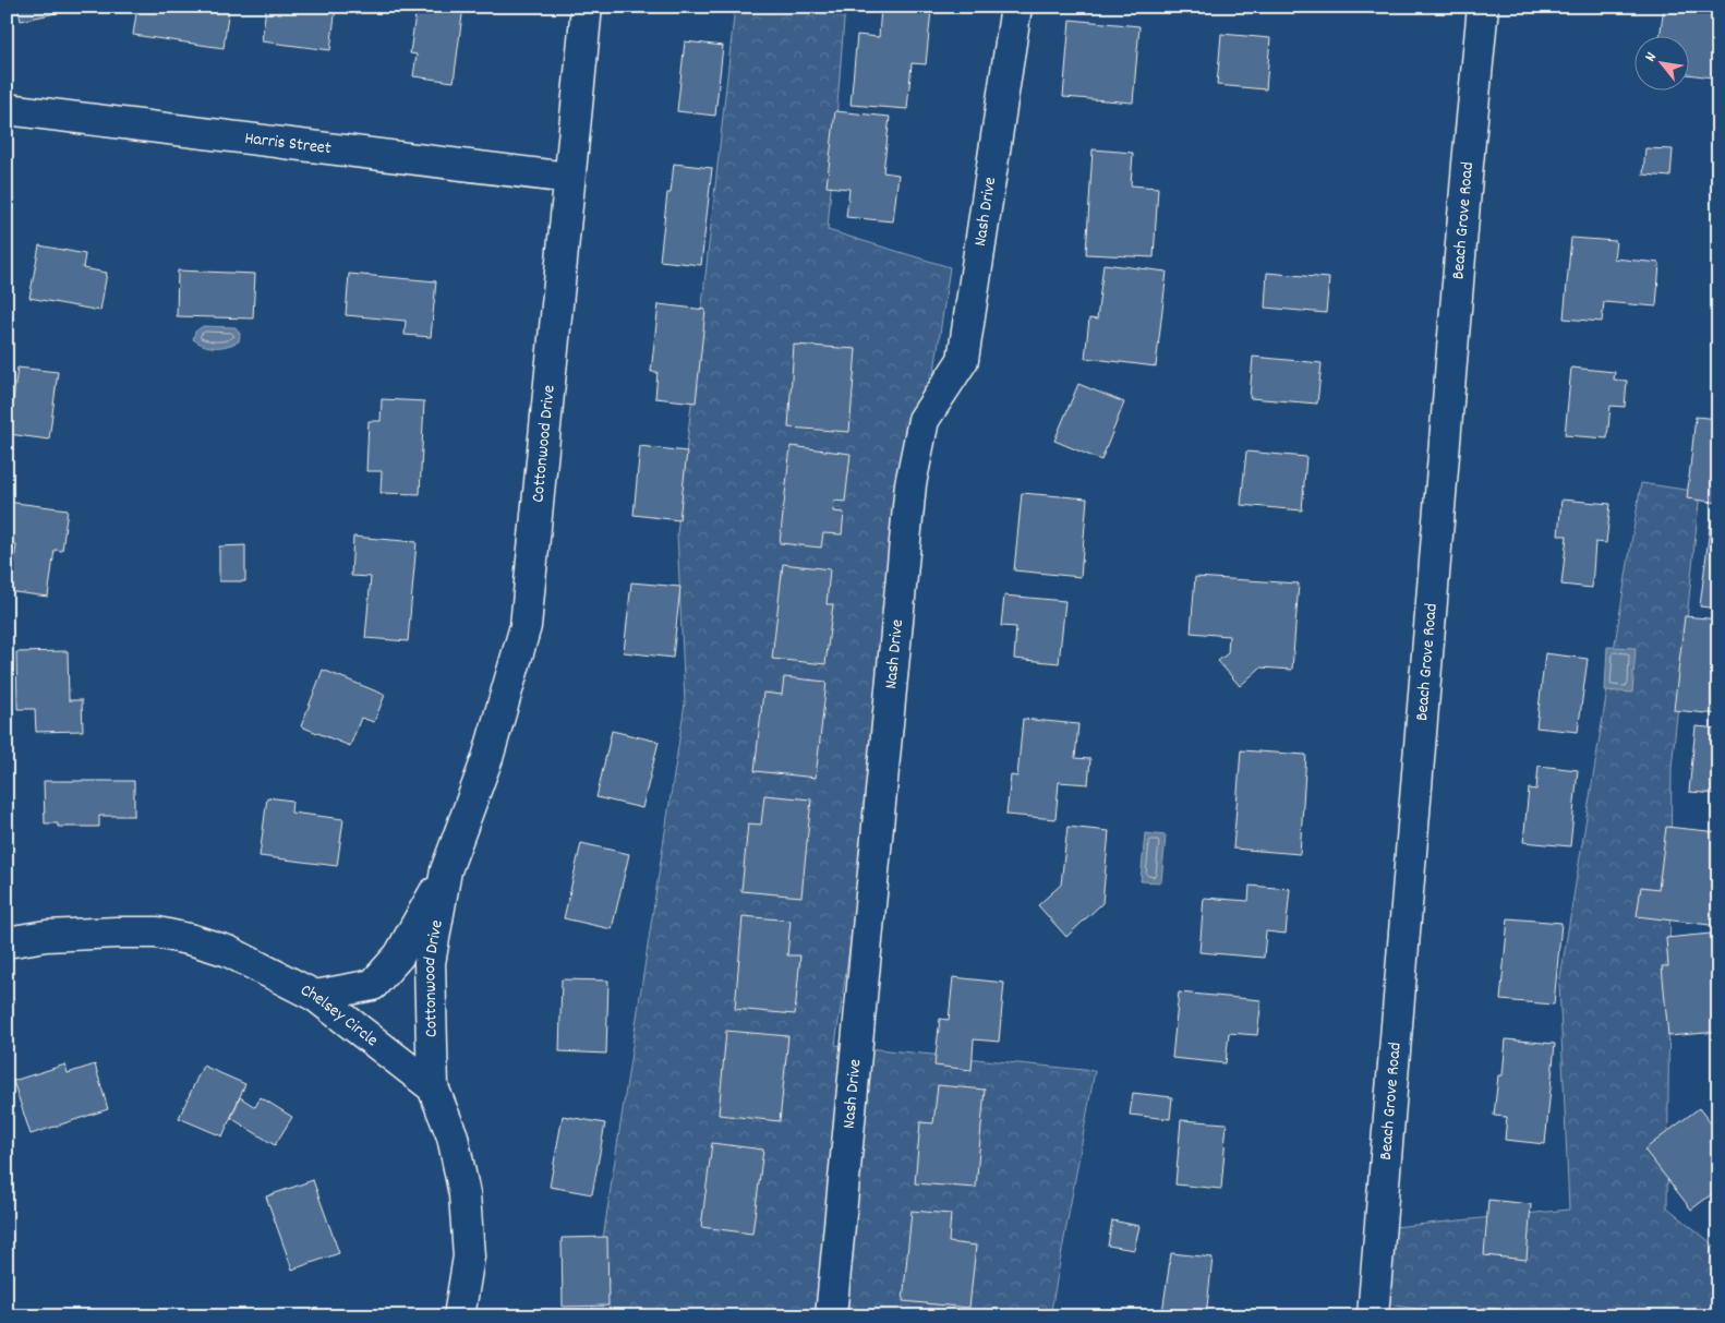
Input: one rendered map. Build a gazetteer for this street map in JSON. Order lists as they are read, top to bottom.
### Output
{
  "streets": {
    "street": [
      "Harris Street",
      "Nash Drive",
      "Beach Grove Road",
      "Cottonwood Drive",
      "Chelsey Circle"
    ]
  },
  "crossings": [
    ["Harris Street", "Cottonwood Drive"],
    ["Cottonwood Drive", "Chelsey Circle"]
  ],
  "north": "top left"
}
